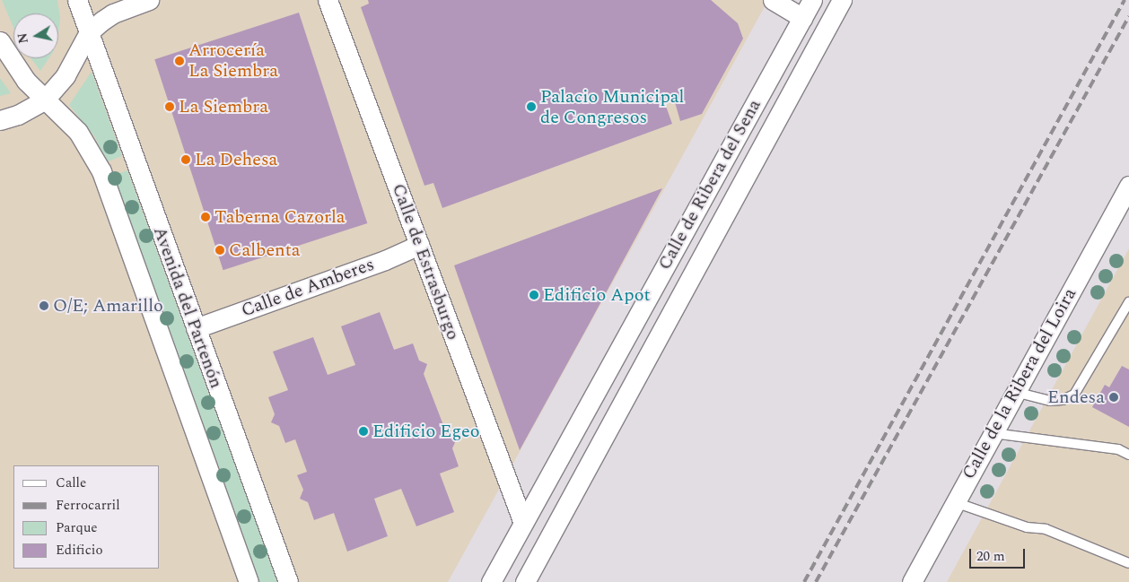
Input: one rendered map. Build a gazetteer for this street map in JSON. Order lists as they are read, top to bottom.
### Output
{
  "streets": {
    "street": [
      "Calle de Ribera del Sena",
      "Calle de Estrasburgo",
      "Calle de Amberes",
      "Avenida del Partenón",
      "Calle de la Ribera del Loira"
    ]
  },
  "crossings": [
    ["Calle de Ribera del Sena", "Calle de Estrasburgo"],
    ["Calle de Estrasburgo", "Calle de Amberes"],
    ["Calle de Amberes", "Avenida del Partenón"]
  ],
  "places": [
    "Arrocería La Siembra",
    "La Siembra",
    "Palacio Municipal de Congresos",
    "La Dehesa",
    "Taberna Cazorla",
    "Calbenta",
    "Edificio Apot",
    "O/E; Amarillo",
    "Endesa",
    "Edificio Egeo"
  ],
  "legend": [
    "Calle",
    "Ferrocarril",
    "Parque",
    "Edificio"
  ],
  "scale_bar": "20 m",
  "north": "left"
}
